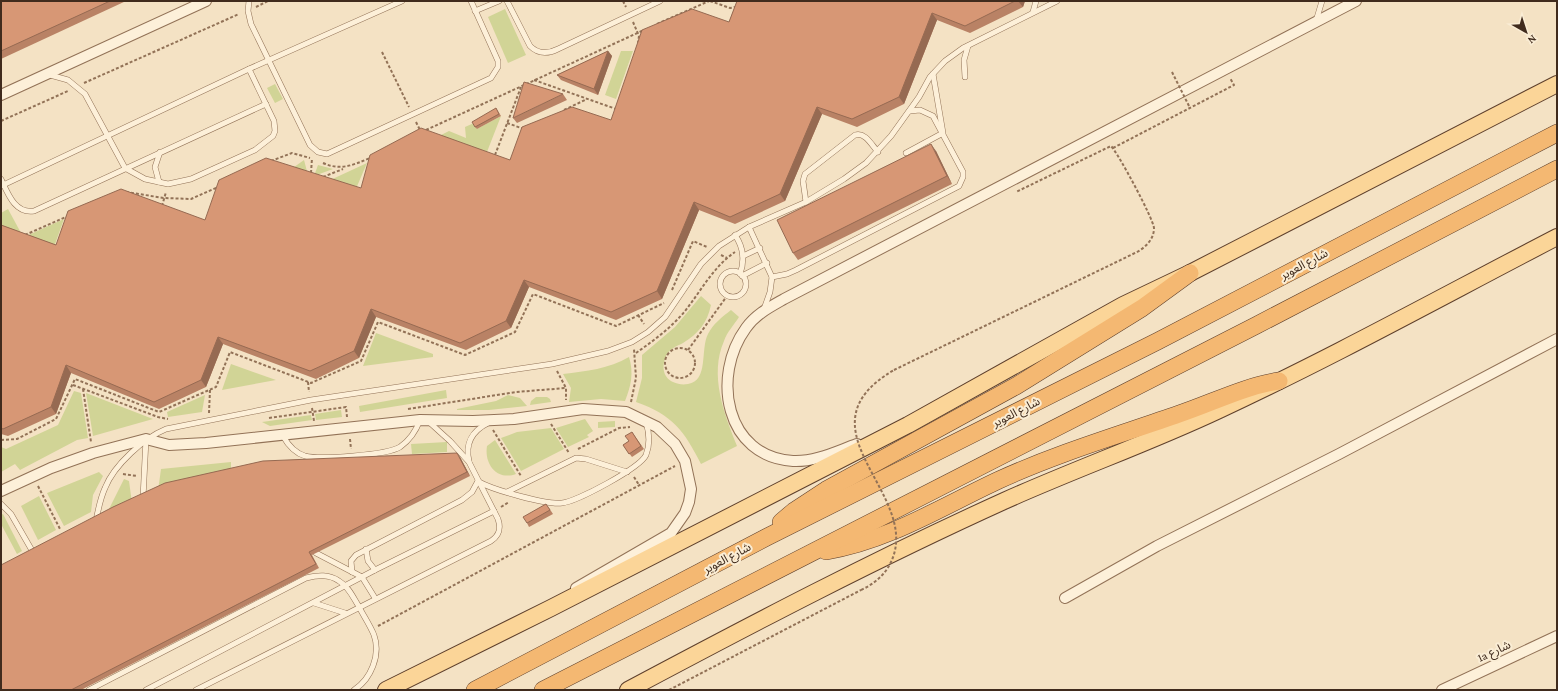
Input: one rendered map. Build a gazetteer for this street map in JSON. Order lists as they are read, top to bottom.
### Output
{
  "streets": {
    "highway": ["شارع العوير"],
    "street": ["1a شارع"]
  },
  "north": "bottom right"
}
